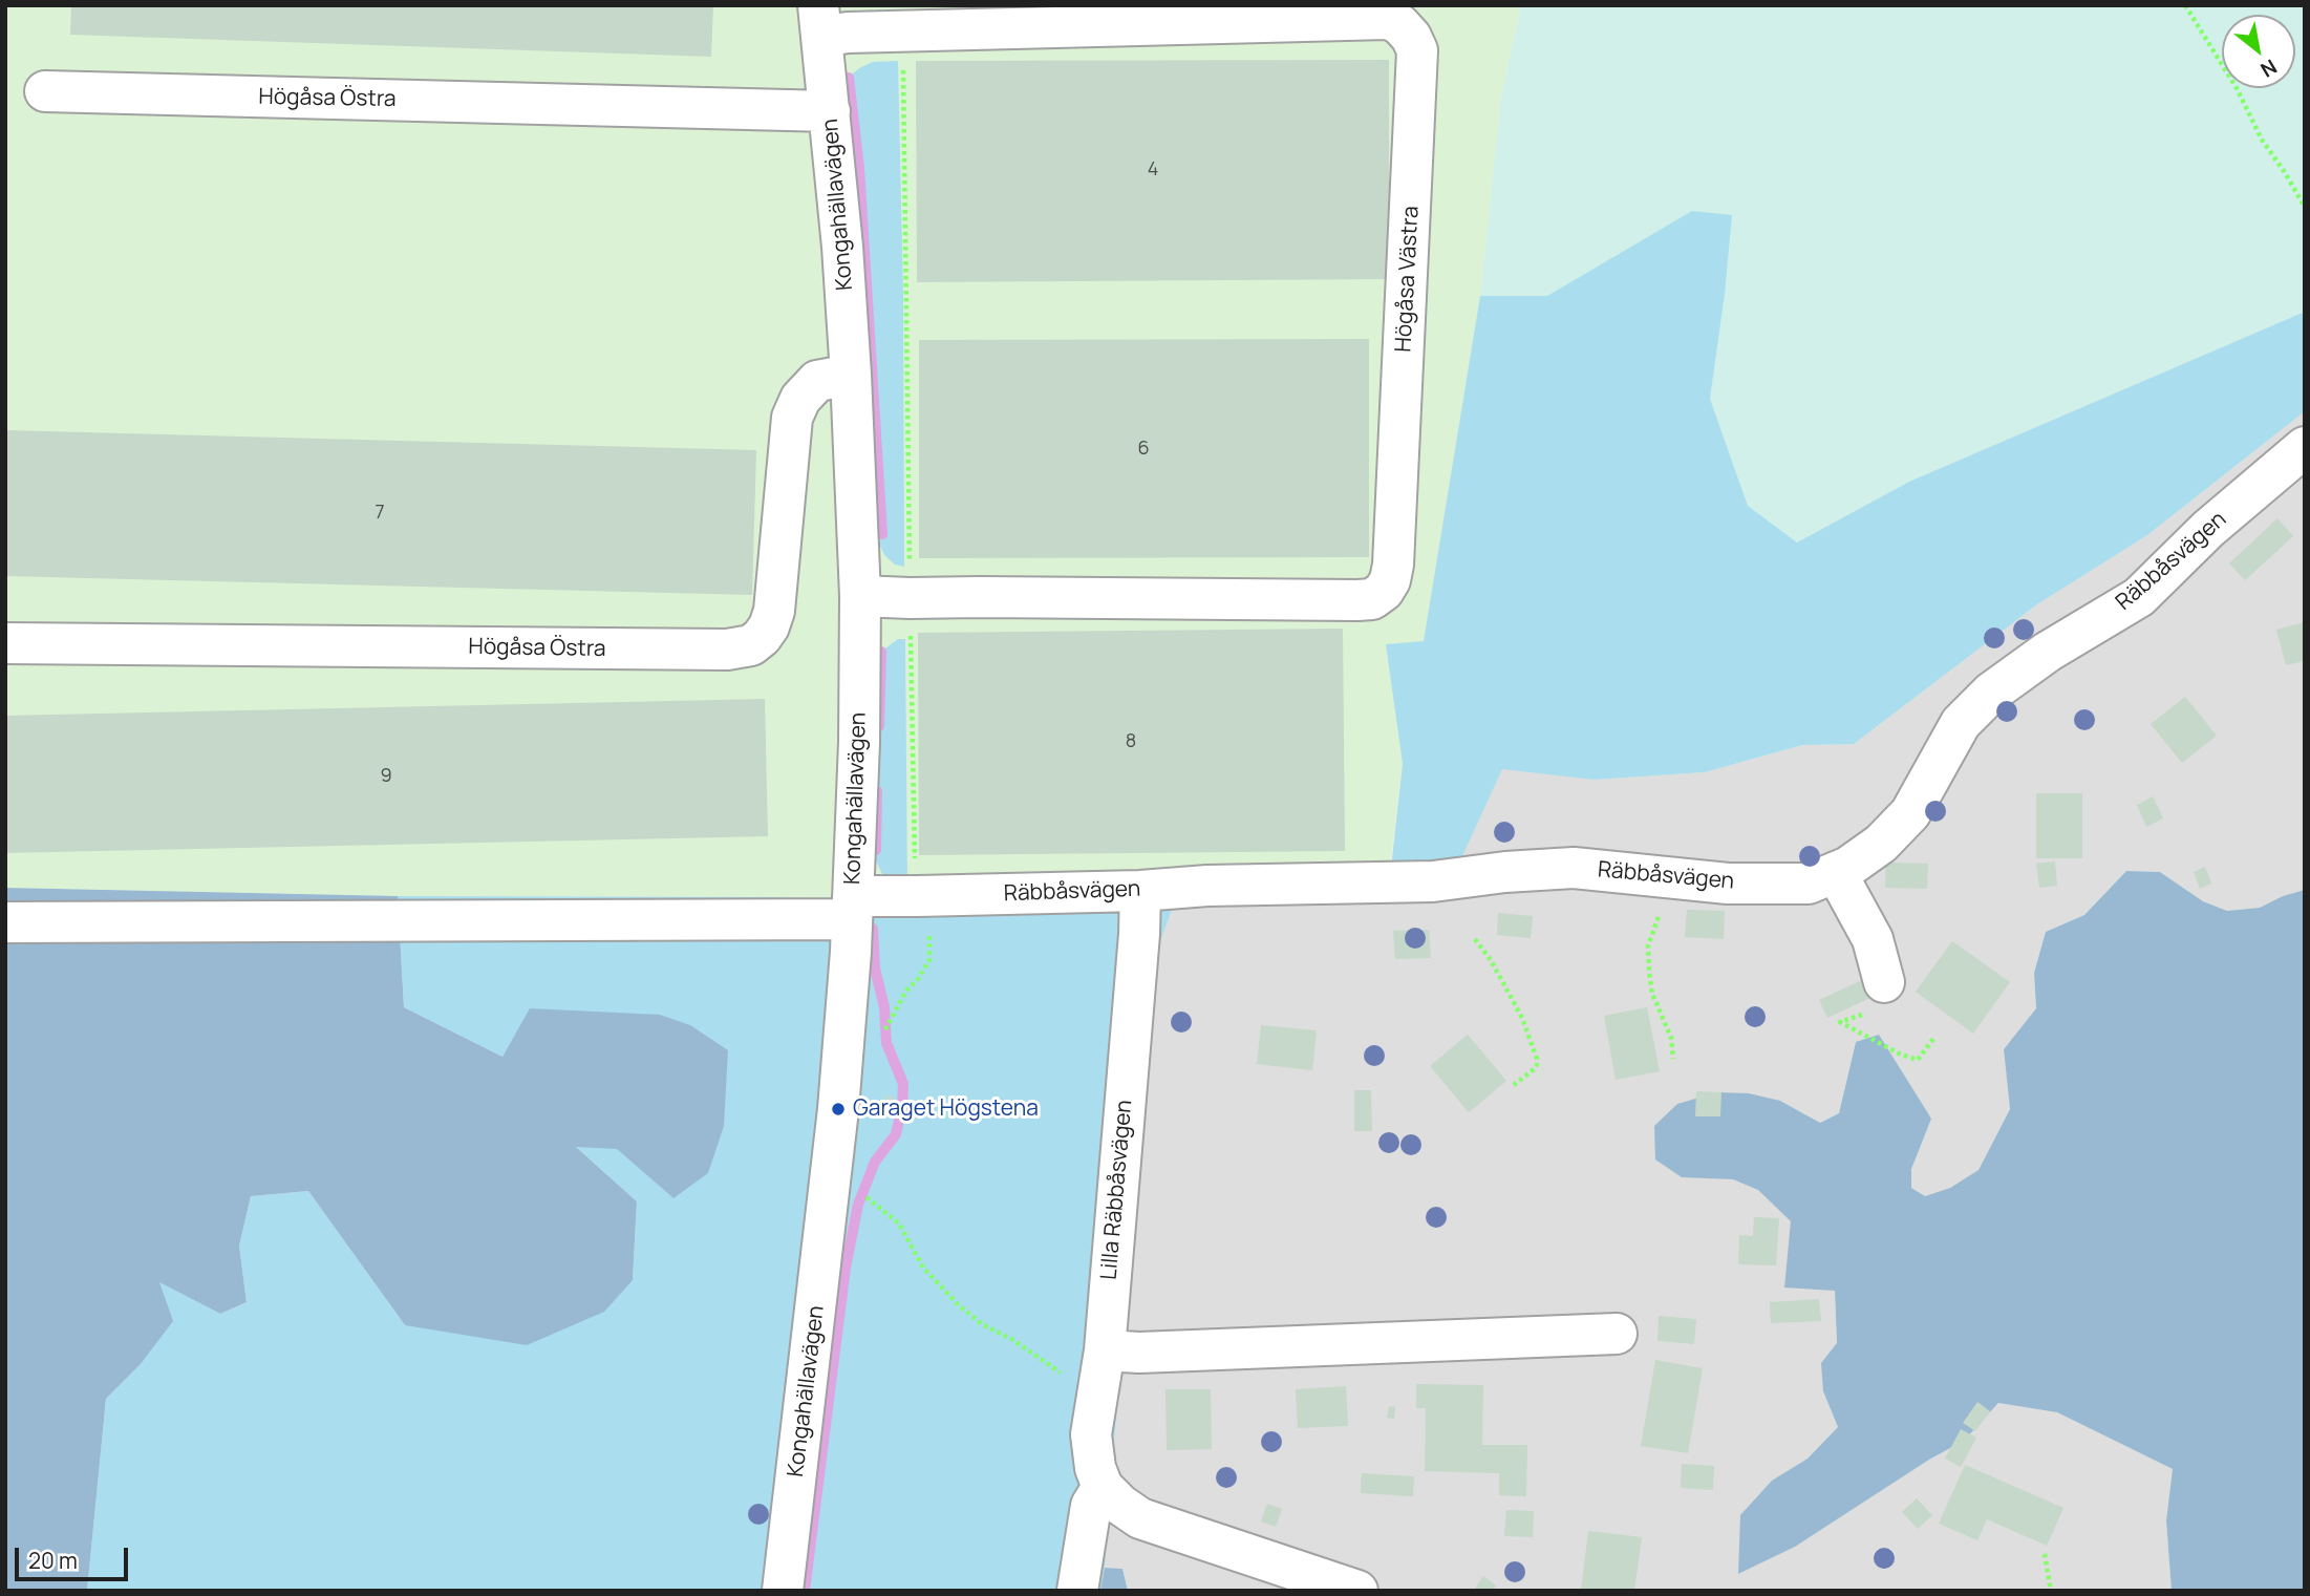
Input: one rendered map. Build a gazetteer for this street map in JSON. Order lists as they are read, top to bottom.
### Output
{
  "streets": {
    "street": [
      "Högåsa Östra",
      "Kongahällavägen",
      "Högåsa Västra",
      "Räbbåsvägen",
      "Lilla Räbbåsvägen"
    ]
  },
  "crossings": [
    ["Högåsa Östra", "Kongahällavägen"],
    ["Kongahällavägen", "Högåsa Västra"],
    ["Kongahällavägen", "Räbbåsvägen"],
    ["Räbbåsvägen", "Lilla Räbbåsvägen"]
  ],
  "places": ["Garaget Högstena"],
  "house_numbers": [
    "4",
    "6",
    "7",
    "8",
    "9"
  ],
  "scale_bar": "20 m",
  "north": "bottom right"
}
